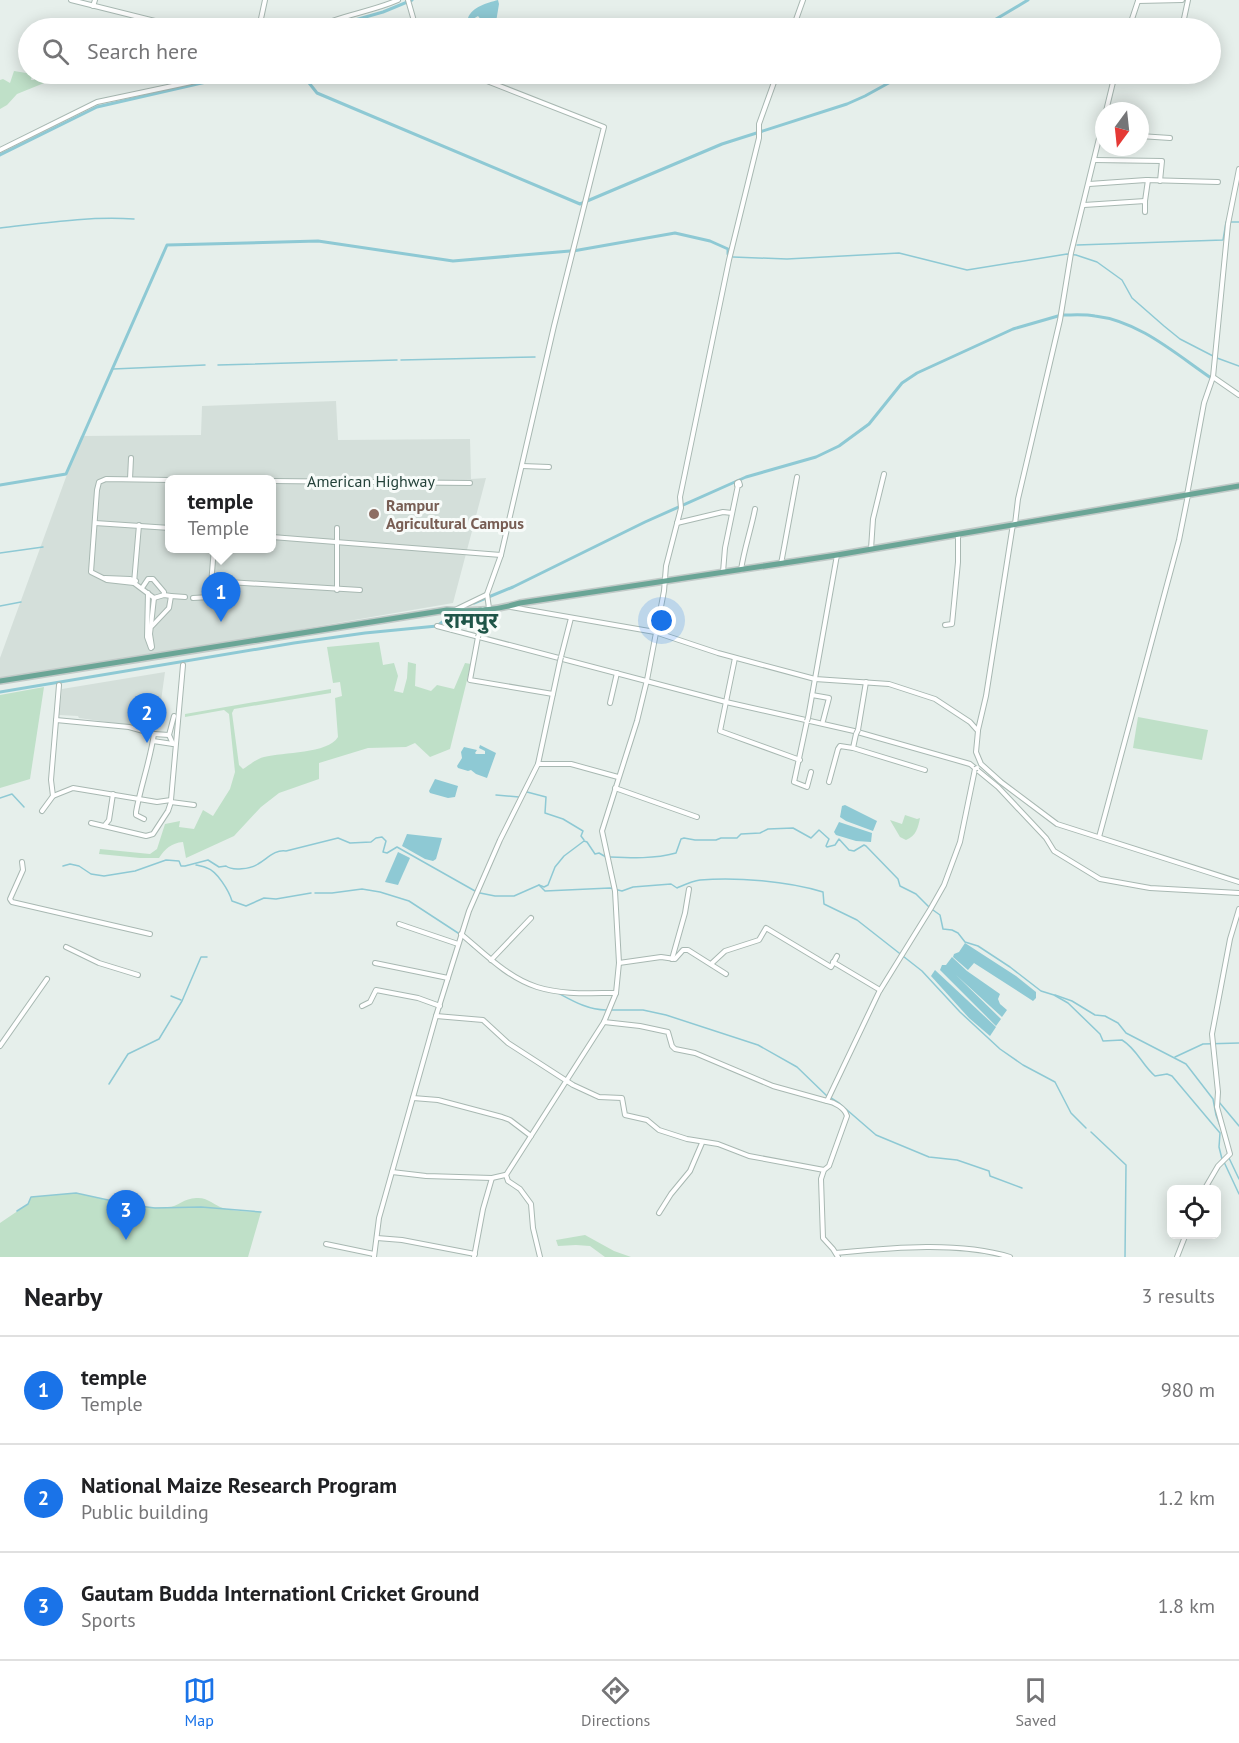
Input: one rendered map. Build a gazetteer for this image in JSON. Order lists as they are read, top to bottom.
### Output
{
  "streets": {
    "street": ["American Highway"]
  },
  "districts": ["रामपुर"],
  "places": ["Rampur Agricultural Campus"],
  "north": "bottom",
  "page": {
    "search": "Search here",
    "popup": ["temple", "Temple"],
    "pins": ["1", "2", "3"],
    "heading": ["Nearby", "3 results"],
    "list": [
      {
        "mark": "1",
        "name": "temple",
        "note": "Temple",
        "value": "980 m"
      },
      {
        "mark": "2",
        "name": "National Maize Research Program",
        "note": "Public building",
        "value": "1.2 km"
      },
      {
        "mark": "3",
        "name": "Gautam Budda Internationl Cricket Ground",
        "note": "Sports",
        "value": "1.8 km"
      }
    ],
    "nav": ["Map", "Directions", "Saved"]
  }
}
